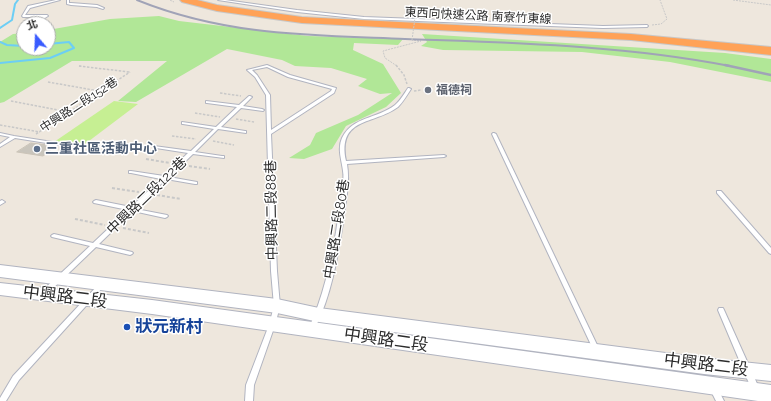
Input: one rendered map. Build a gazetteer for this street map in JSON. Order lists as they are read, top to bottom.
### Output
{
  "streets": {
    "highway": ["東西向快速公路 南寮竹東線"],
    "main road": ["中興路二段"],
    "lane": [
      "中興路二段152巷",
      "中興路二段122巷",
      "中興路二段88巷",
      "中興路二段80巷"
    ]
  },
  "crossings": [
    ["中興路二段122巷", "中興路二段"],
    ["中興路二段88巷", "中興路二段"],
    ["中興路二段80巷", "中興路二段"]
  ],
  "places": ["福德祠", "三重社區活動中心", "狀元新村"],
  "north": "top"
}
